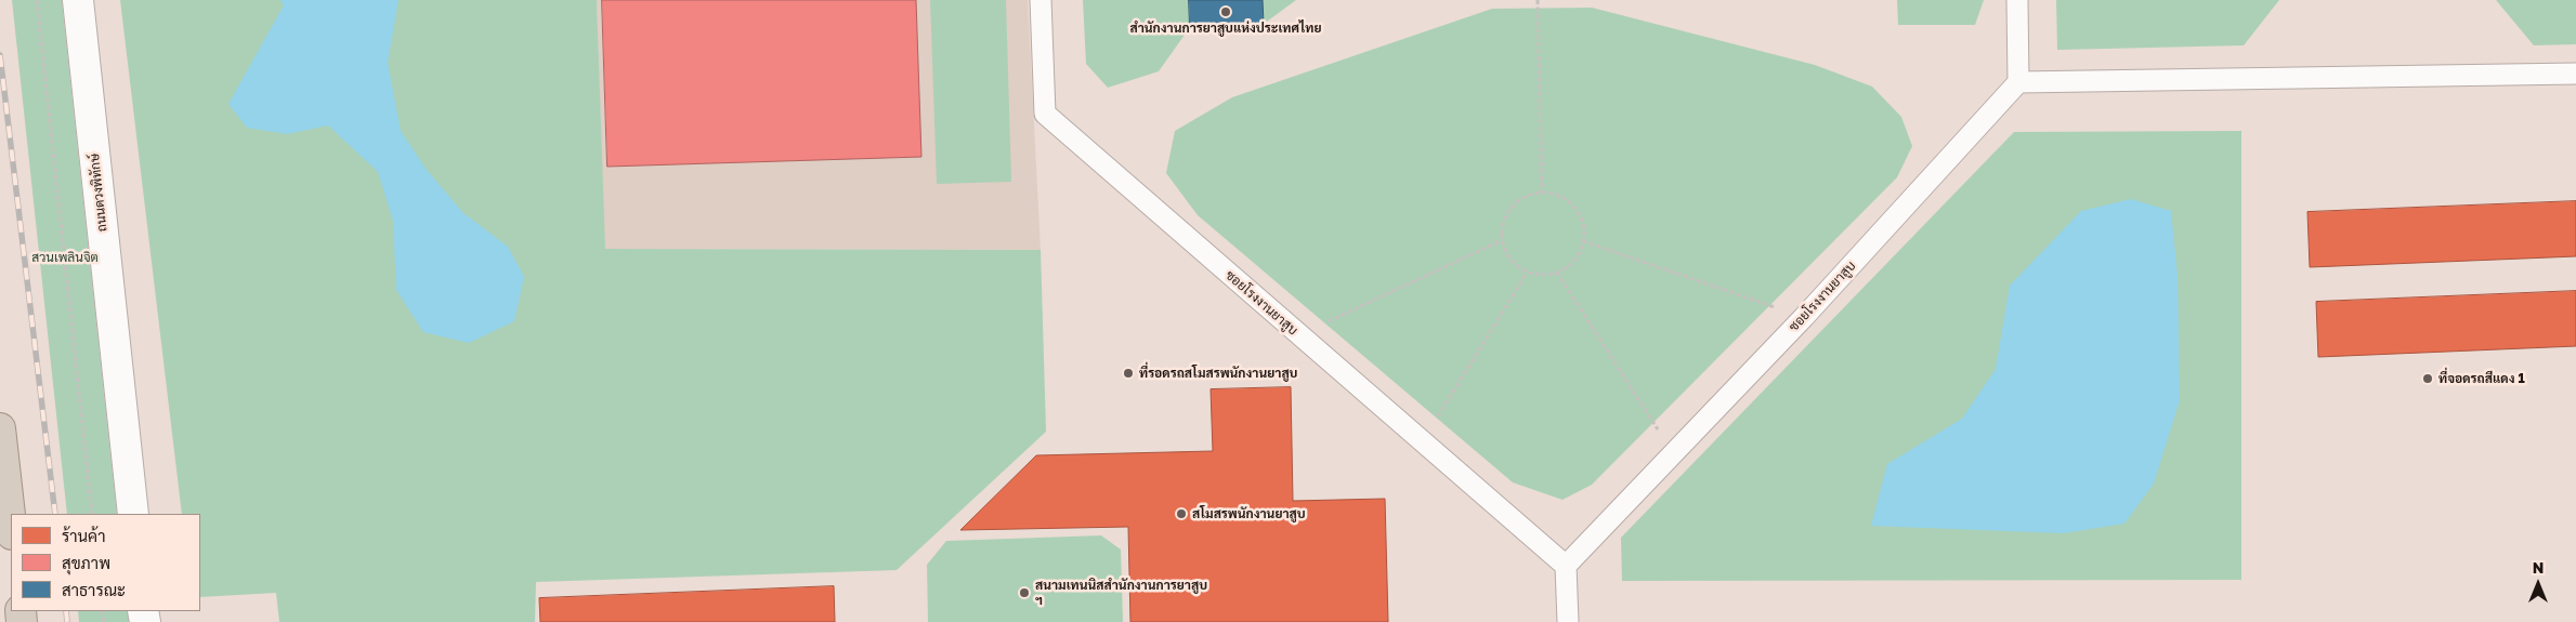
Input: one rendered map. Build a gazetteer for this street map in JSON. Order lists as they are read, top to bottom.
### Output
{
  "streets": {
    "street": ["ถนนดวงพิทักษ์"],
    "lane": ["ซอยโรงงานยาสูบ"]
  },
  "parks": ["สวนเพลินจิต"],
  "places": [
    "สำนักงานการยาสูบแห่งประเทศไทย",
    "ที่รอดรถสโมสรพนักงานยาสูบ",
    "ที่จอดรถสีแดง 1",
    "สโมสรพนักงานยาสูบ",
    "สนามเทนนิสสำนักงานการยาสูบ ฯ"
  ],
  "legend": ["ร้านค้า", "สุขภาพ", "สาธารณะ"],
  "north": "top"
}
